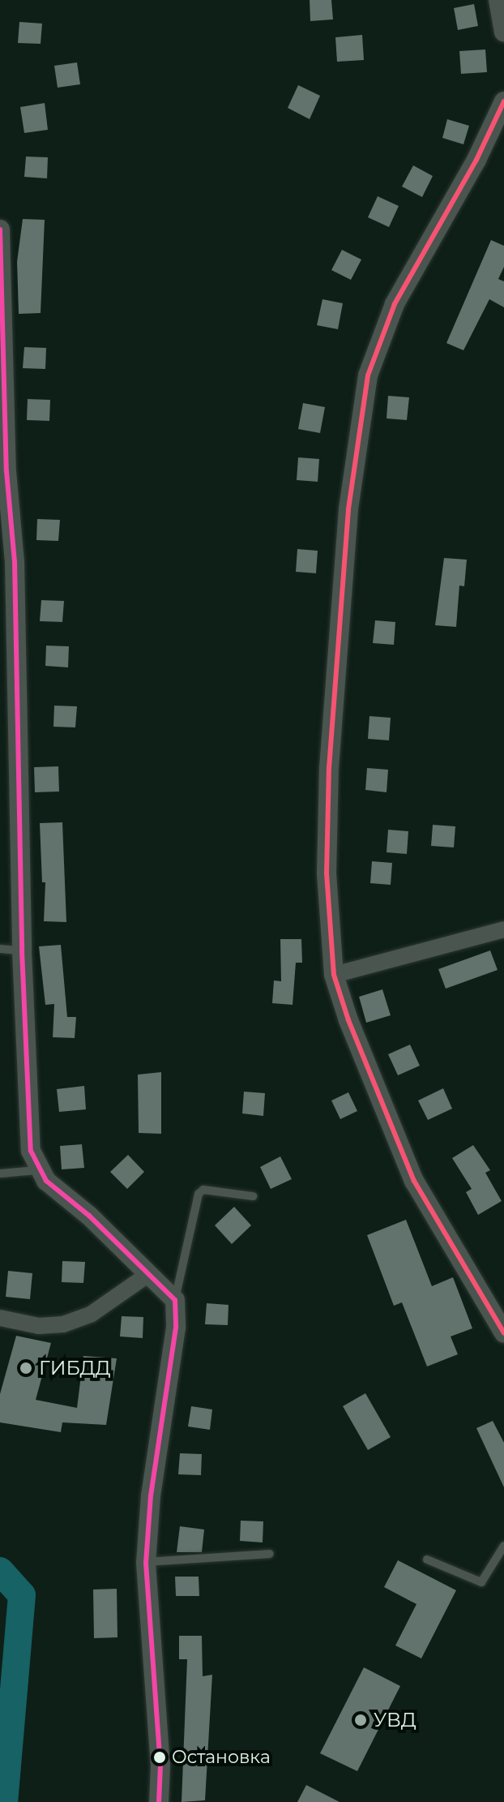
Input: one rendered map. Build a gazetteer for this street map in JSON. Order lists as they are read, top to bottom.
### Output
{
  "places": ["ГИБДД", "УВД", "Остановка"]
}
